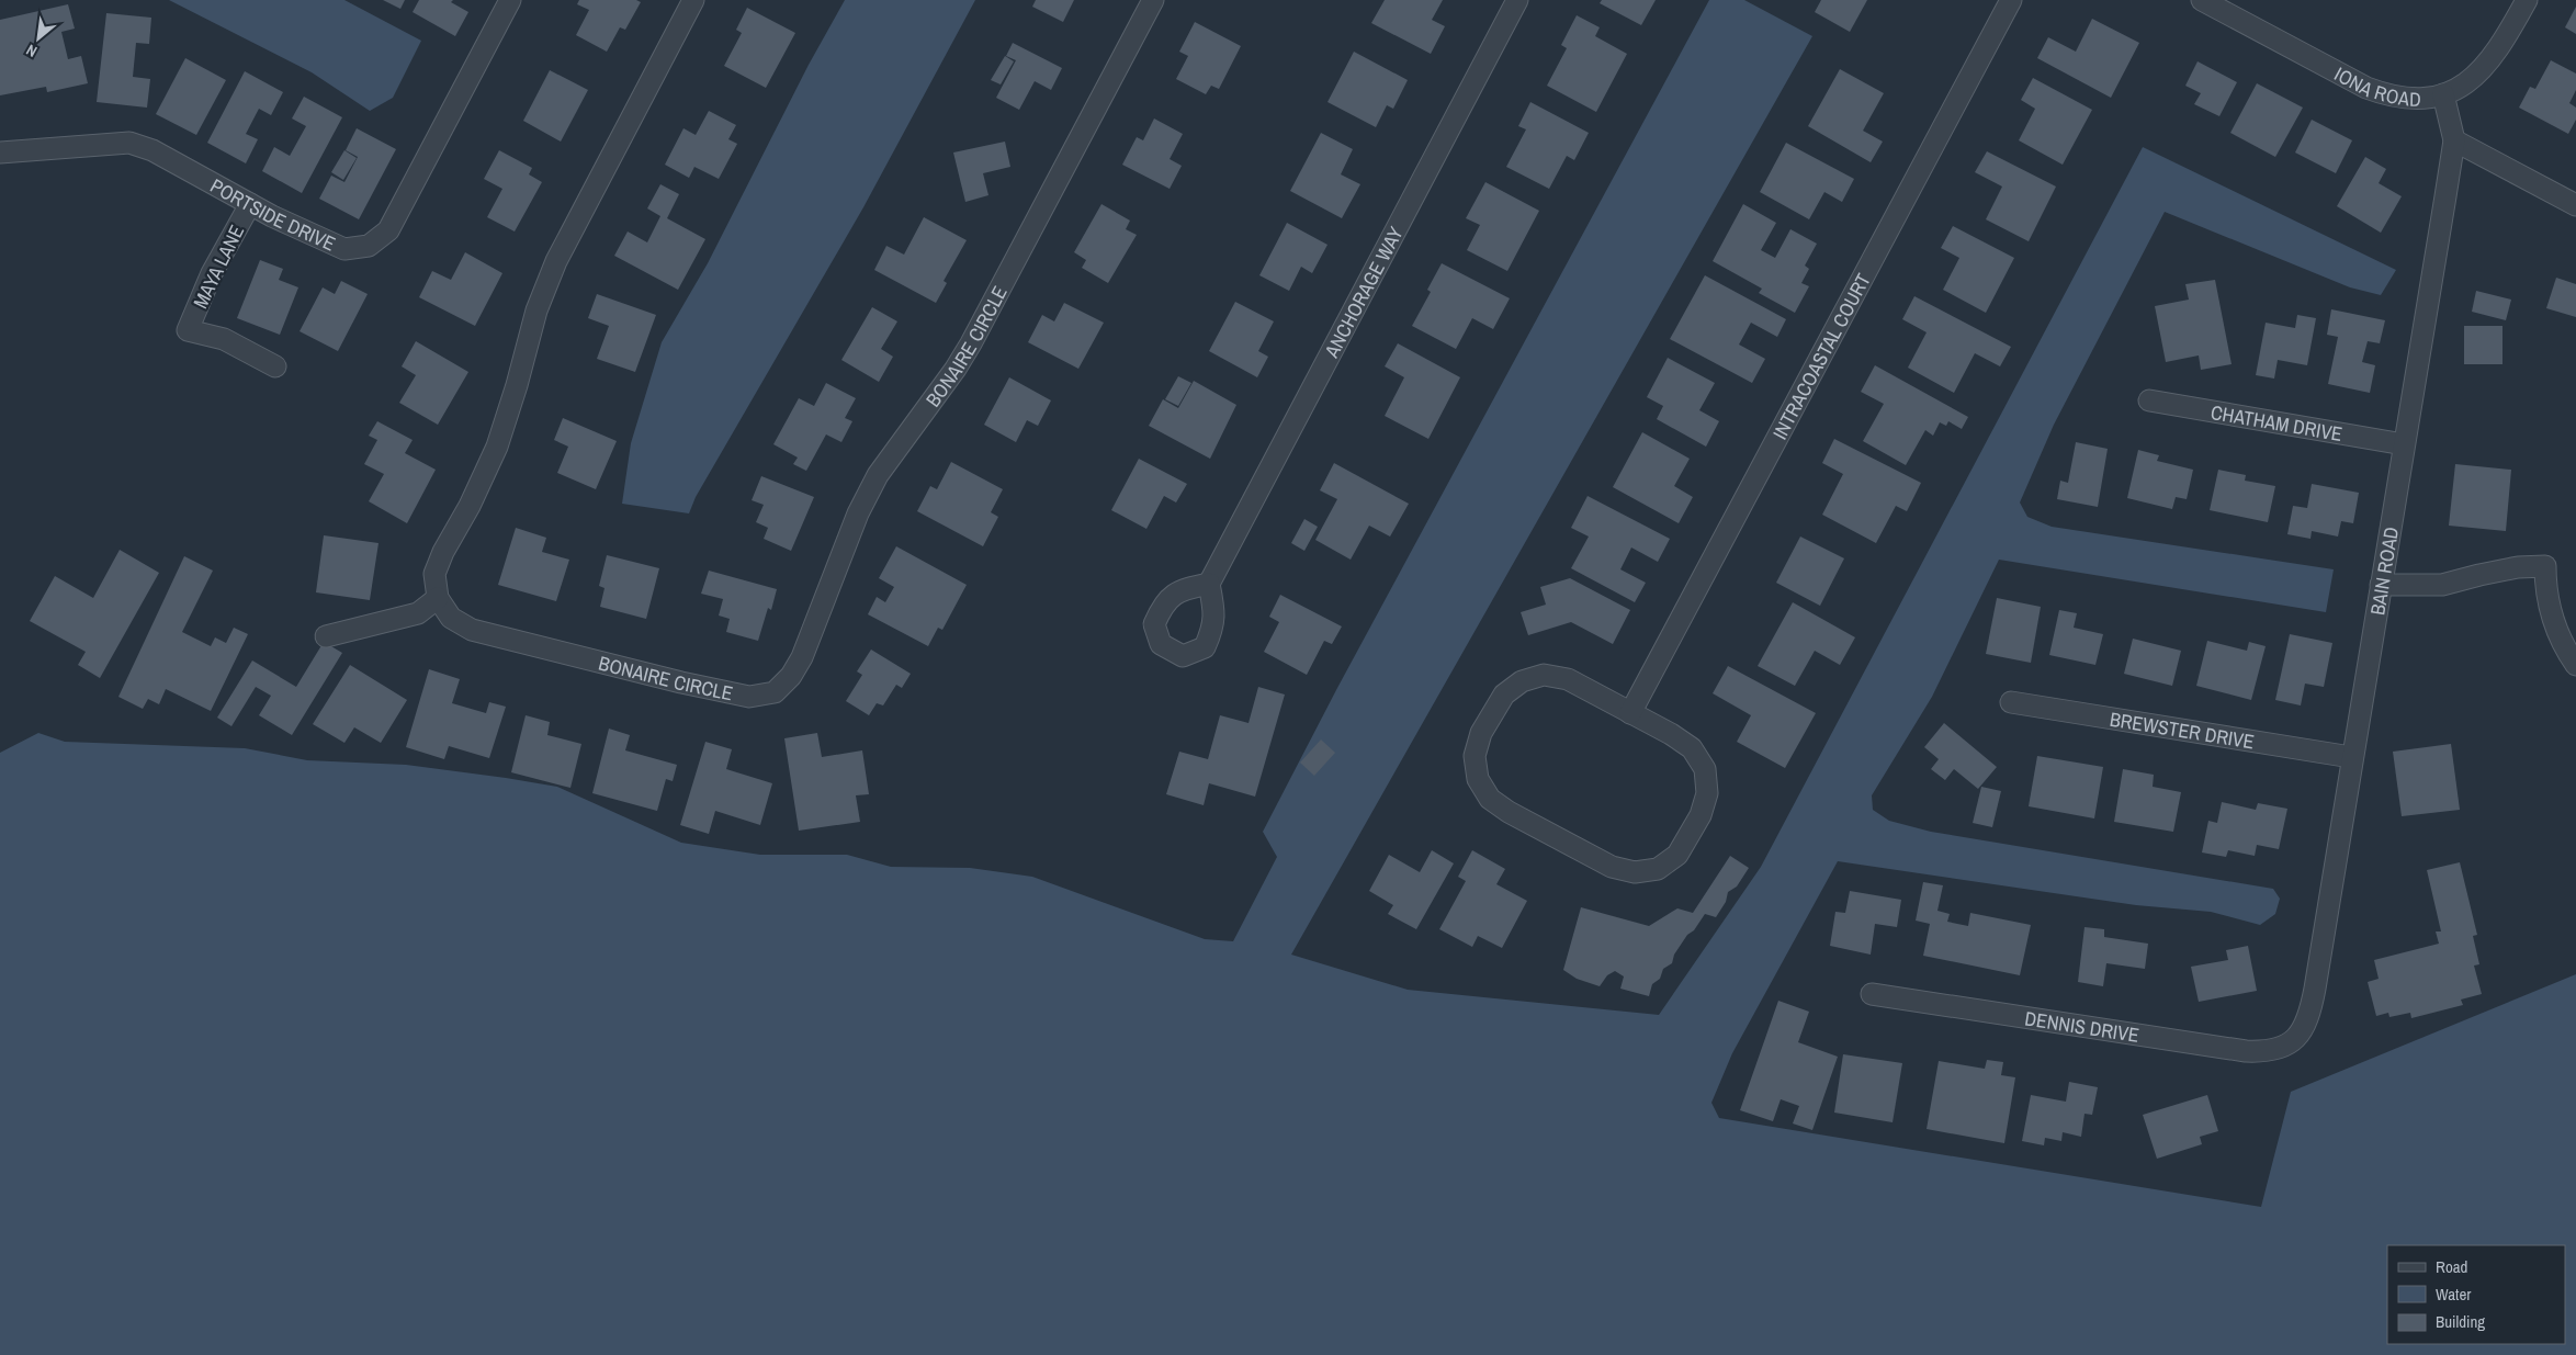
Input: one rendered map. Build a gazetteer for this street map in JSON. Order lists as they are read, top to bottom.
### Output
{
  "streets": {
    "street": [
      "IONA ROAD",
      "PORTSIDE DRIVE",
      "MAYA LANE",
      "ANCHORAGE WAY",
      "BONAIRE CIRCLE",
      "INTRACOASTAL COURT",
      "CHATHAM DRIVE",
      "BAIN ROAD",
      "BREWSTER DRIVE",
      "DENNIS DRIVE"
    ]
  },
  "crossings": [
    ["IONA ROAD", "BAIN ROAD"],
    ["PORTSIDE DRIVE", "MAYA LANE"],
    ["CHATHAM DRIVE", "BAIN ROAD"],
    ["BAIN ROAD", "BREWSTER DRIVE"],
    ["BAIN ROAD", "DENNIS DRIVE"]
  ],
  "legend": ["Road", "Water", "Building"],
  "north": "bottom left"
}
